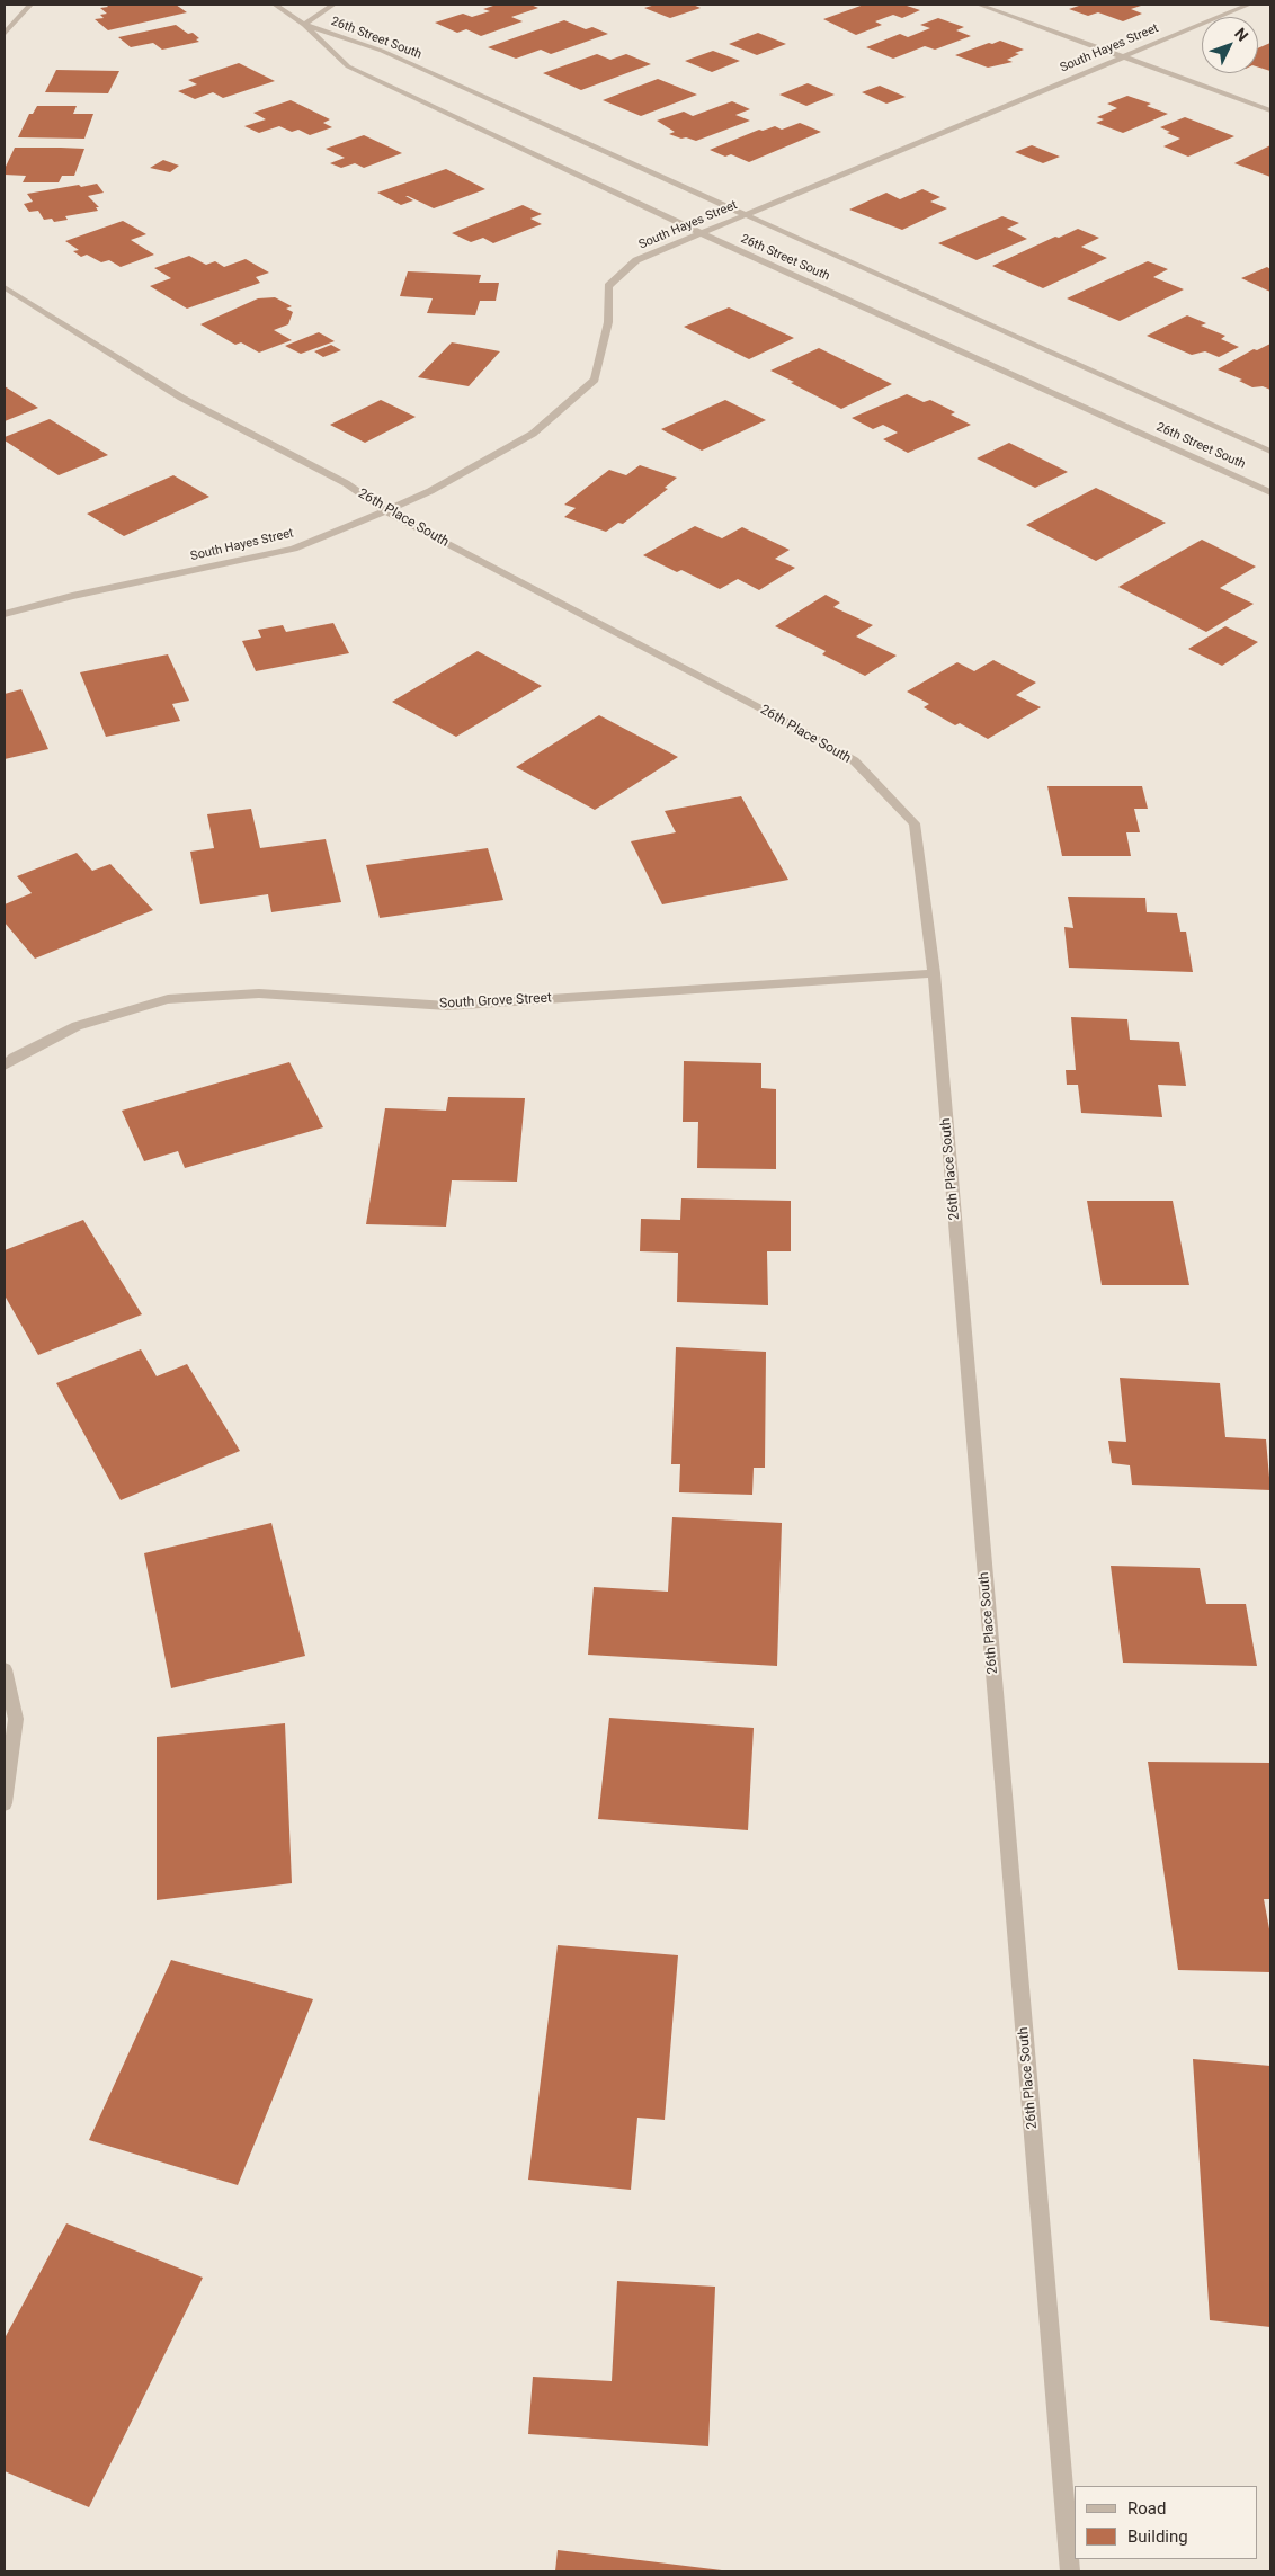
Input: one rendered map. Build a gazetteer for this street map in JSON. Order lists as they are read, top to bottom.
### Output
{
  "streets": {
    "street": [
      "26th Street South",
      "South Hayes Street",
      "26th Place South",
      "South Grove Street"
    ]
  },
  "crossings": [
    ["26th Street South", "South Hayes Street"],
    ["South Hayes Street", "26th Place South"],
    ["26th Place South", "South Grove Street"]
  ],
  "legend": ["Road", "Building"],
  "north": "top right"
}
